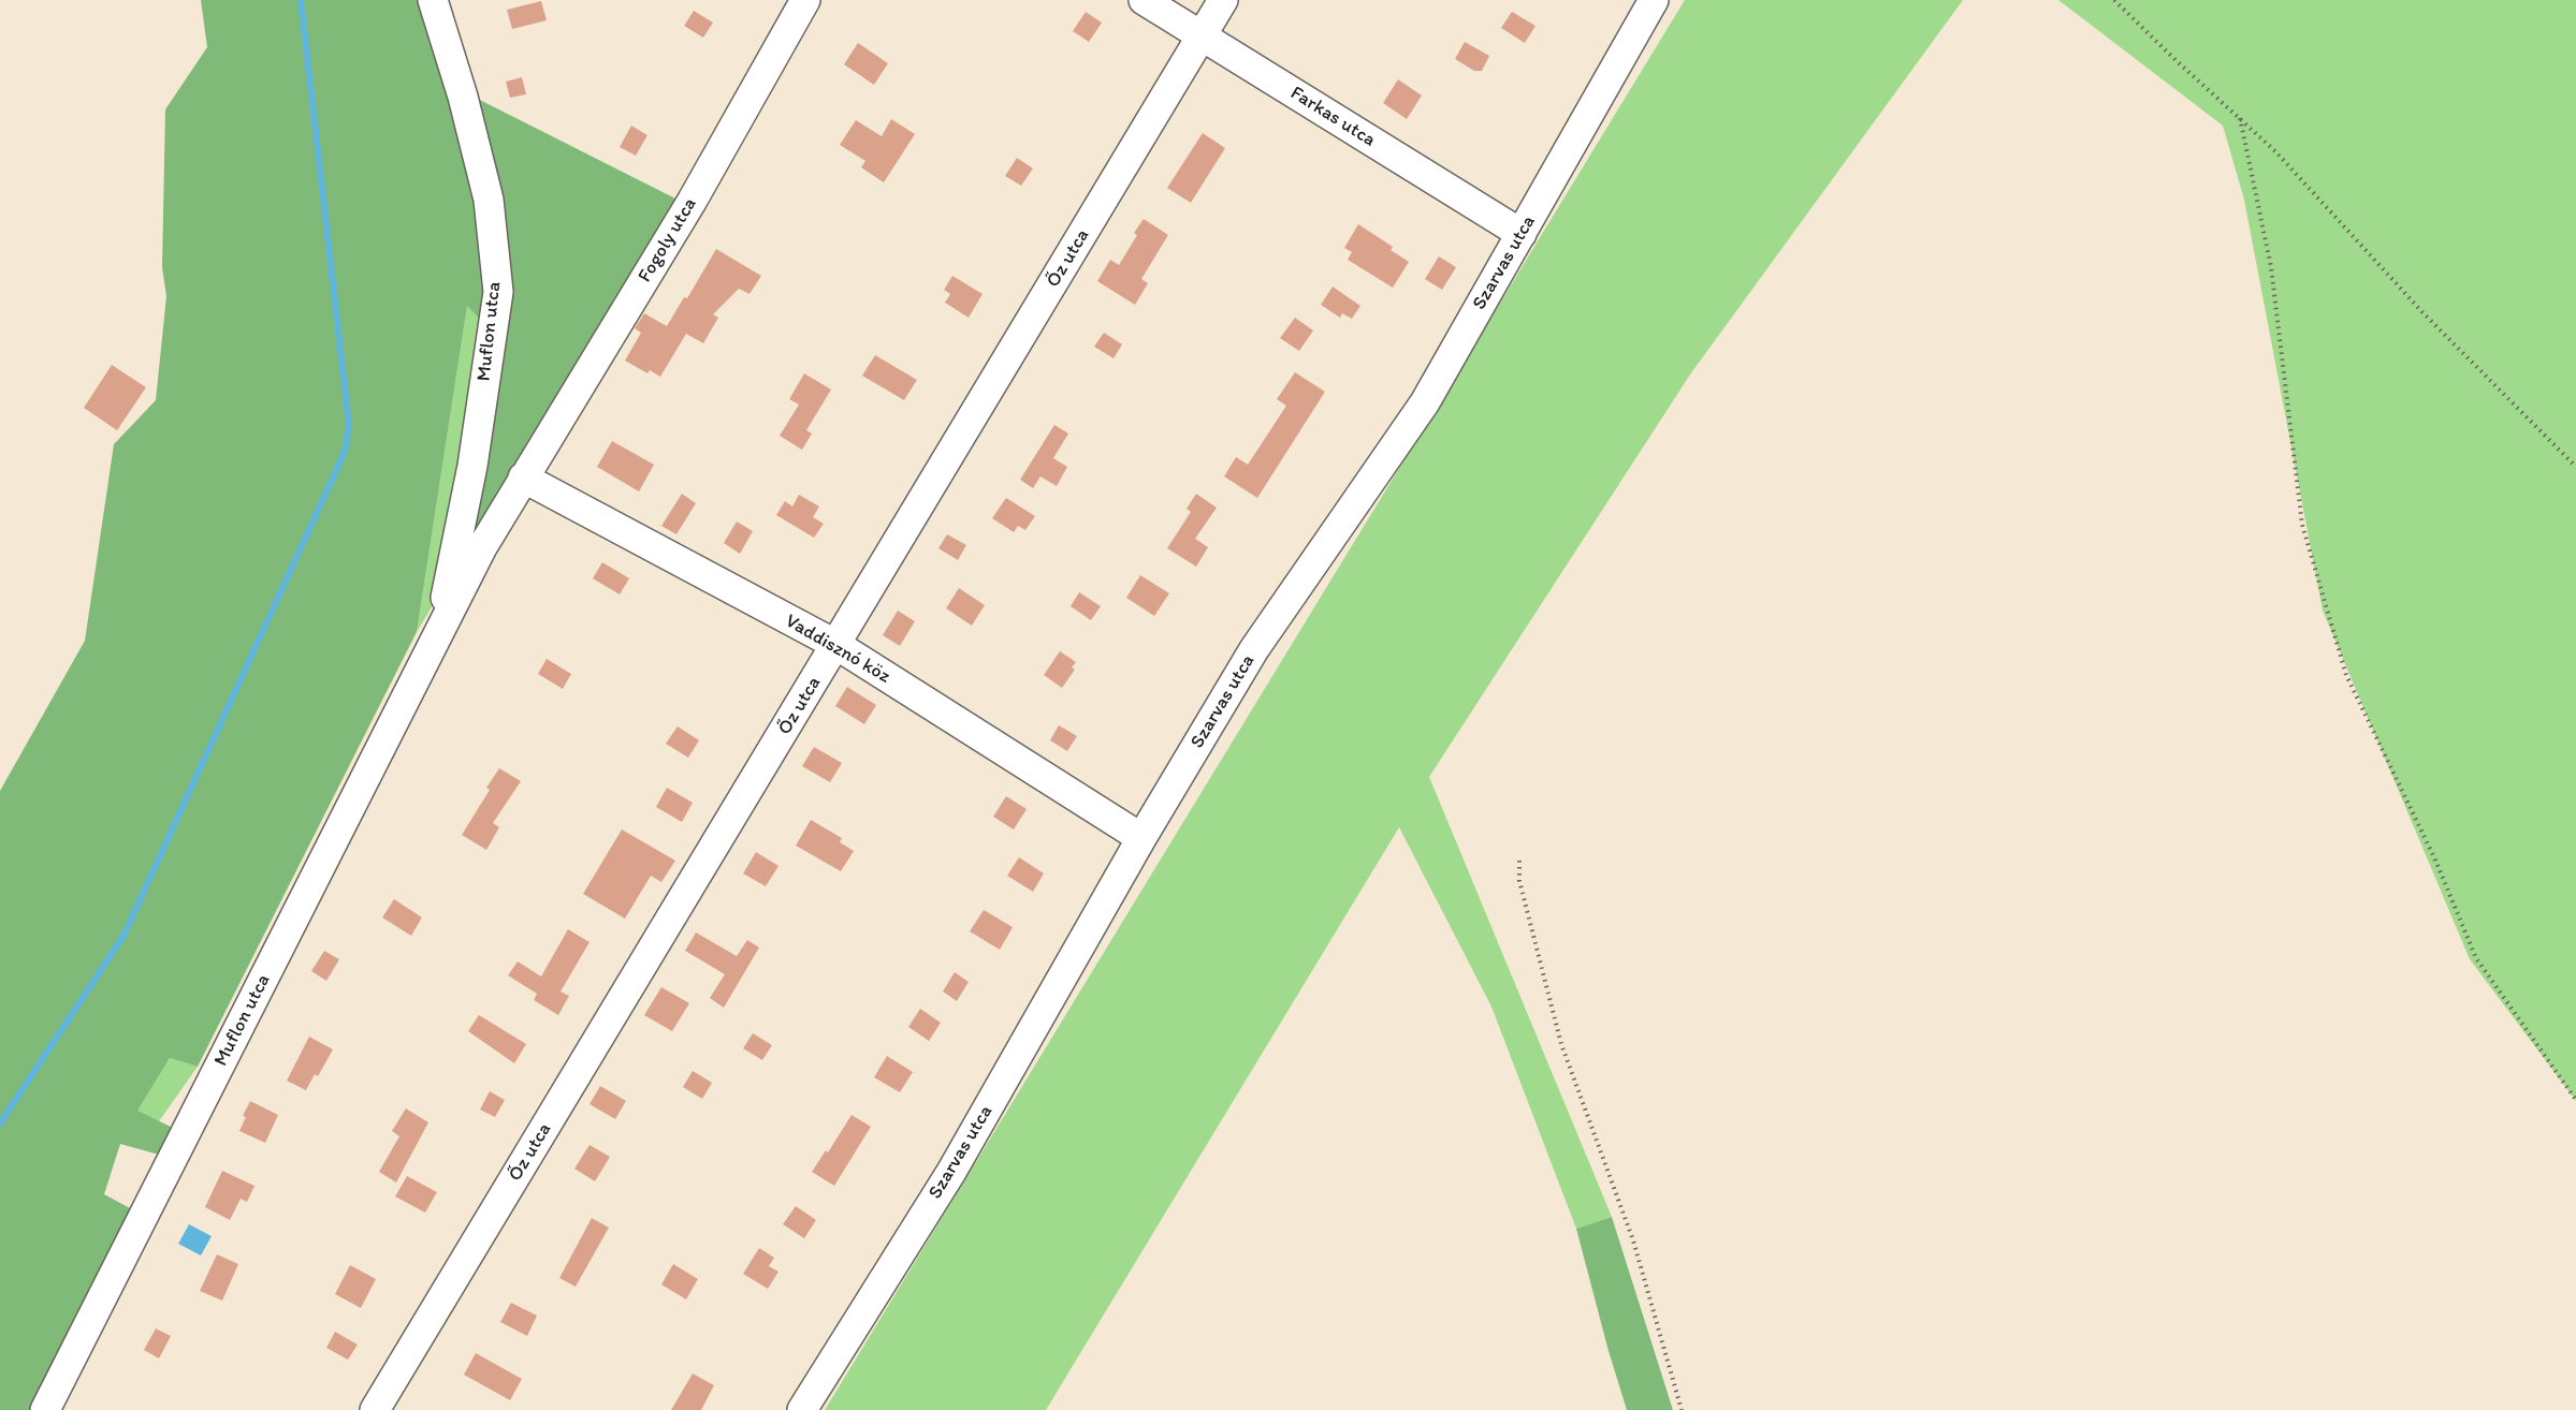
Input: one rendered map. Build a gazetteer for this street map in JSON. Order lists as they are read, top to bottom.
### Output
{
  "streets": {
    "street": [
      "Farkas utca",
      "Fogoly utca",
      "Őz utca",
      "Szarvas utca",
      "Muflon utca",
      "Vaddisznó köz"
    ]
  },
  "crossings": [
    ["Farkas utca", "Őz utca"],
    ["Farkas utca", "Szarvas utca"],
    ["Fogoly utca", "Muflon utca"],
    ["Fogoly utca", "Vaddisznó köz"],
    ["Őz utca", "Vaddisznó köz"],
    ["Szarvas utca", "Vaddisznó köz"],
    ["Muflon utca", "Vaddisznó köz"]
  ]
}
